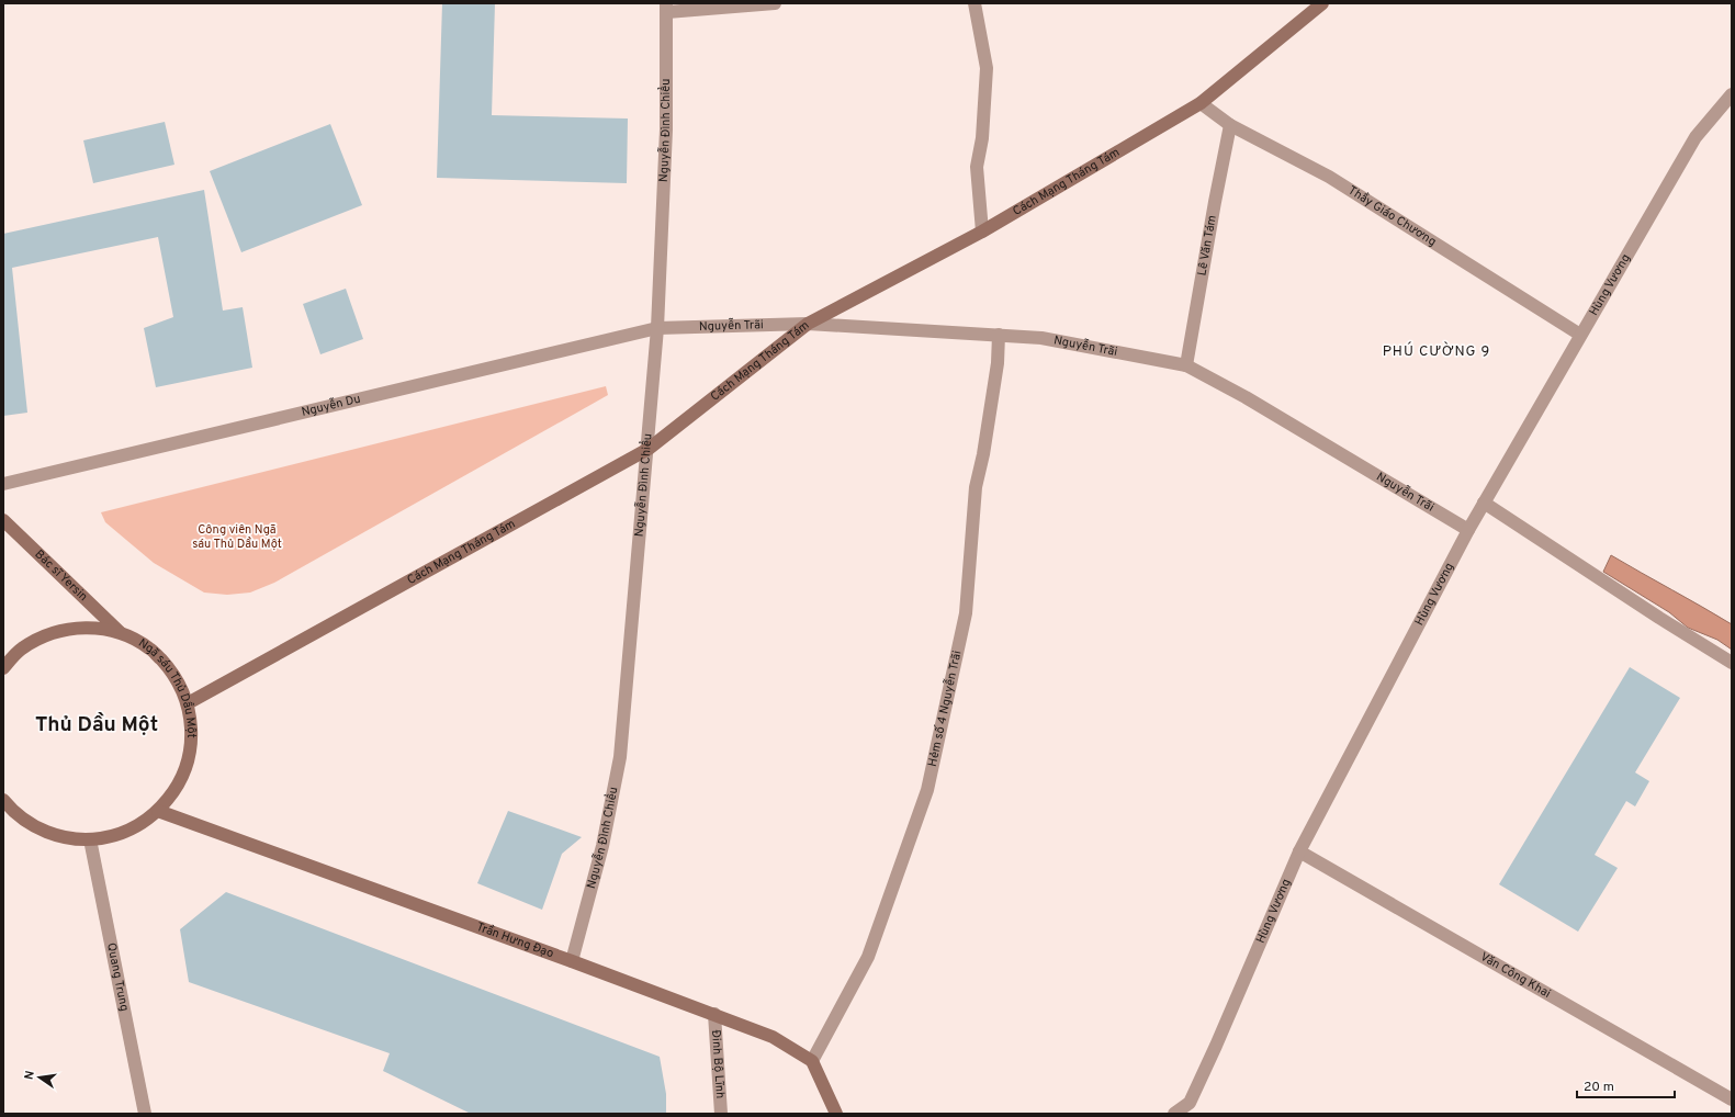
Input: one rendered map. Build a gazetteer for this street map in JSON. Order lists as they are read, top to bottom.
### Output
{
  "streets": {
    "main road": [
      "Cách Mạng Tháng Tám",
      "Bác sĩ Yersin",
      "Ngã sáu Thủ Dầu Một",
      "Trần Hưng Đạo"
    ],
    "street": [
      "Nguyễn Đình Chiểu",
      "Thầy Giáo Chương",
      "Lê Văn Tám",
      "Hùng Vương",
      "Nguyễn Trãi",
      "Nguyễn Du",
      "Hẻm số 4 Nguyễn Trãi",
      "Văn Công Khai",
      "Quang Trung",
      "Đinh Bộ Lĩnh"
    ]
  },
  "crossings": [
    ["Nguyễn Đình Chiểu", "Cách Mạng Tháng Tám"],
    ["Nguyễn Đình Chiểu", "Nguyễn Trãi"],
    ["Nguyễn Đình Chiểu", "Nguyễn Du"],
    ["Nguyễn Đình Chiểu", "Trần Hưng Đạo"],
    ["Cách Mạng Tháng Tám", "Thầy Giáo Chương"],
    ["Cách Mạng Tháng Tám", "Nguyễn Trãi"],
    ["Cách Mạng Tháng Tám", "Ngã sáu Thủ Dầu Một"],
    ["Thầy Giáo Chương", "Lê Văn Tám"],
    ["Thầy Giáo Chương", "Hùng Vương"],
    ["Lê Văn Tám", "Nguyễn Trãi"],
    ["Hùng Vương", "Nguyễn Trãi"],
    ["Hùng Vương", "Văn Công Khai"],
    ["Nguyễn Trãi", "Nguyễn Du"],
    ["Nguyễn Trãi", "Hẻm số 4 Nguyễn Trãi"],
    ["Bác sĩ Yersin", "Ngã sáu Thủ Dầu Một"],
    ["Ngã sáu Thủ Dầu Một", "Trần Hưng Đạo"],
    ["Ngã sáu Thủ Dầu Một", "Quang Trung"],
    ["Hẻm số 4 Nguyễn Trãi", "Trần Hưng Đạo"],
    ["Trần Hưng Đạo", "Đinh Bộ Lĩnh"]
  ],
  "districts": ["PHÚ CƯỜNG 9", "Thủ Dầu Một"],
  "parks": ["Công viên Ngã sáu Thủ Dầu Một"],
  "scale_bar": "20 m",
  "north": "left"
}
